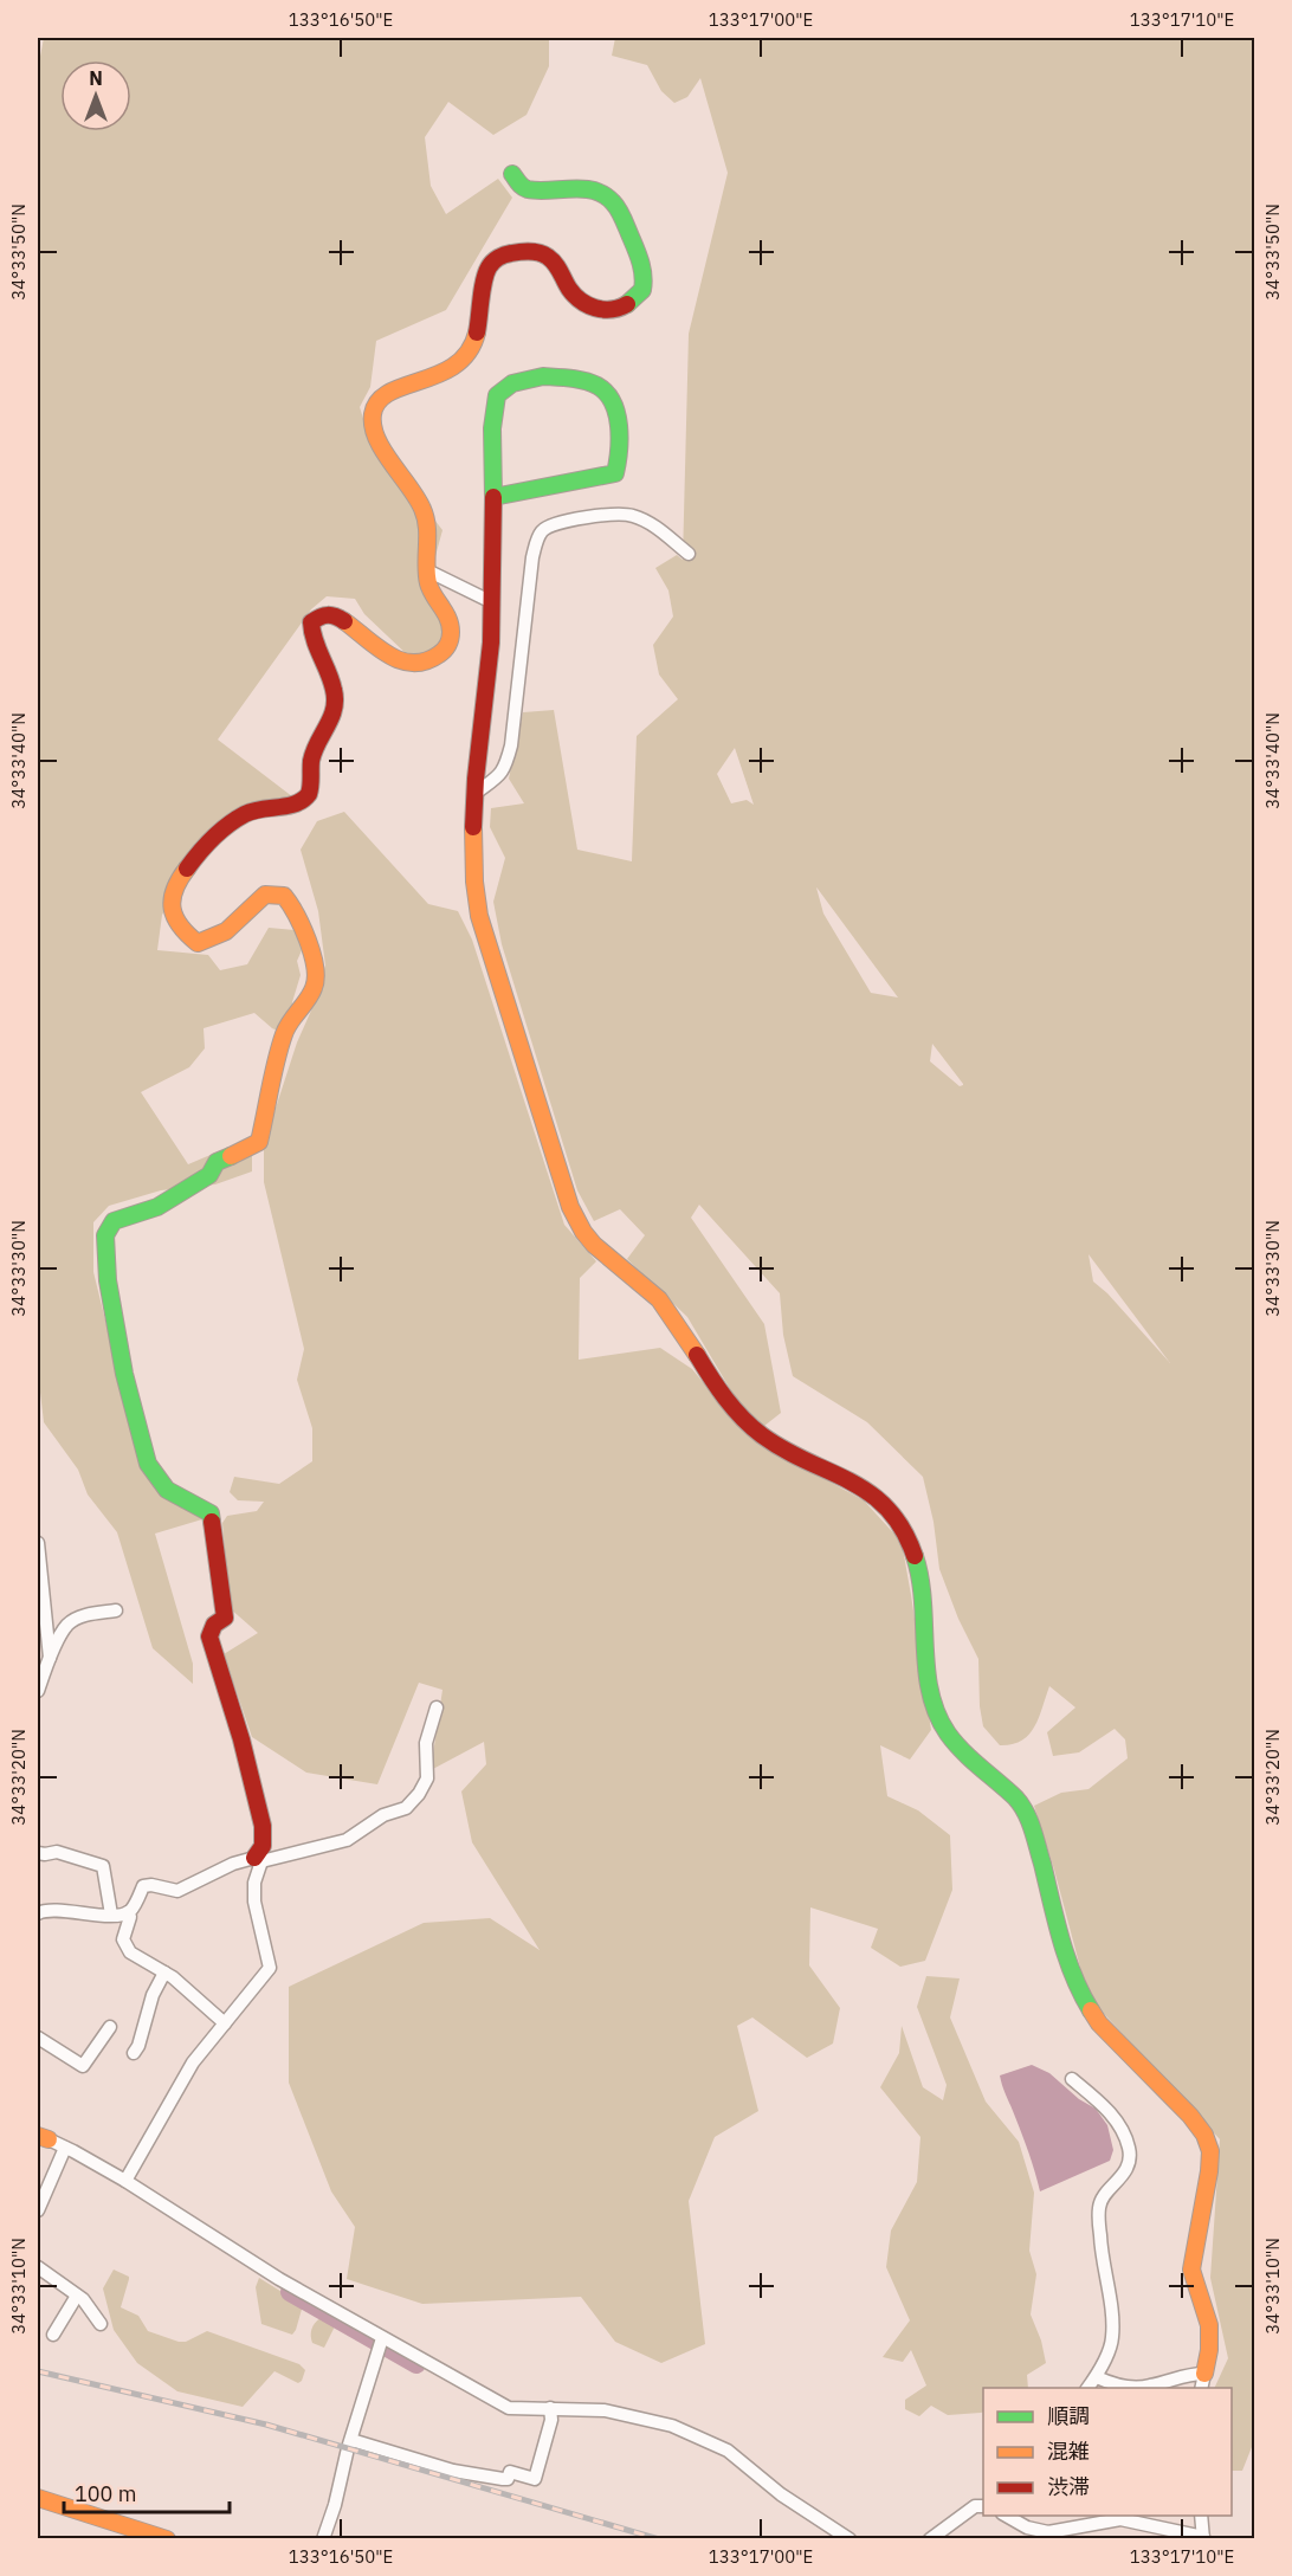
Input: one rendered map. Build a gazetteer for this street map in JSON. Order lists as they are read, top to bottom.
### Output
{
  "legend": ["順調", "混雑", "渋滞"],
  "scale_bar": "100 m",
  "north": "top",
  "coordinates": [
    "133°16'50\"E",
    "133°17'00\"E",
    "133°17'10\"E",
    "34°33'50\"N",
    "34°33'40\"N",
    "34°33'30\"N",
    "34°33'20\"N",
    "34°33'10\"N"
  ]
}
